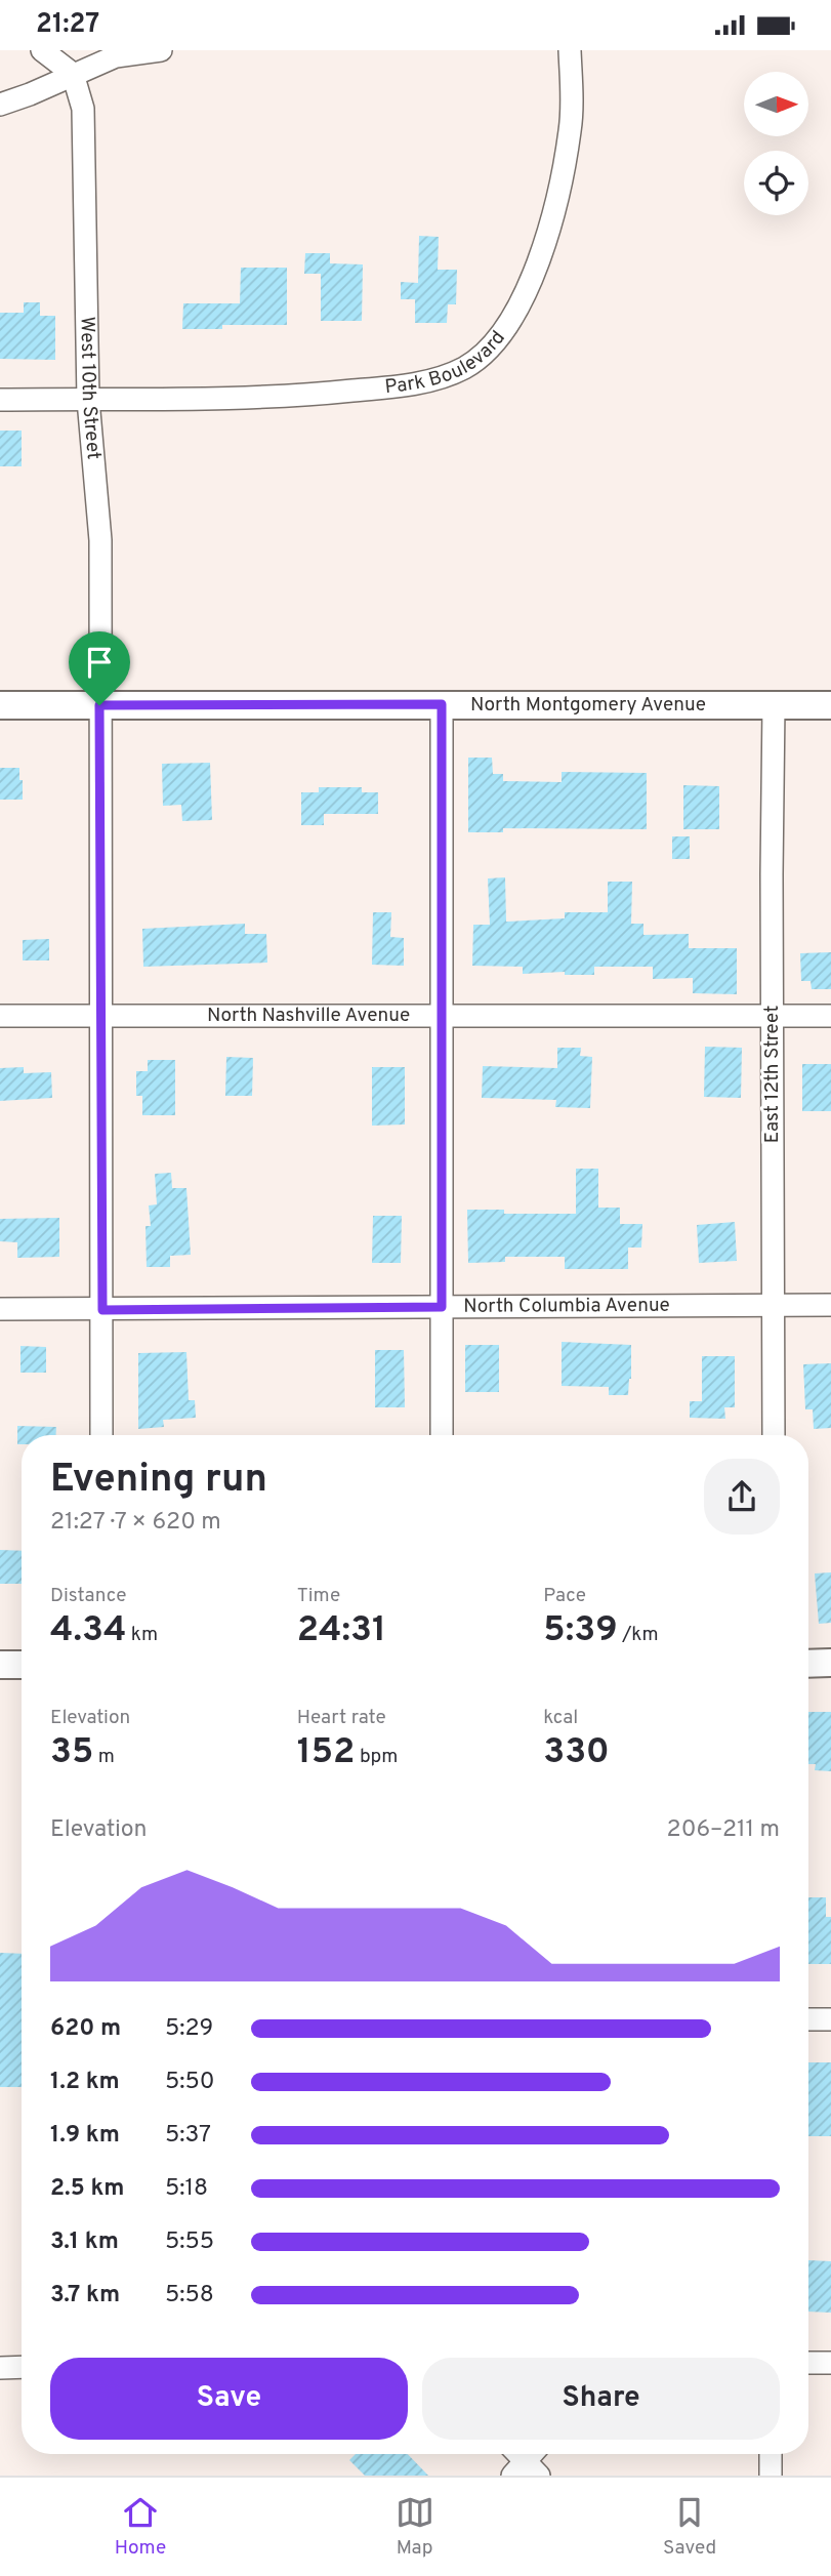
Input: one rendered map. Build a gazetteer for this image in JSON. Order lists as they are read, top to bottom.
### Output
{
  "streets": {
    "street": [
      "Park Boulevard",
      "West 10th Street",
      "North Montgomery Avenue",
      "North Nashville Avenue",
      "East 12th Street",
      "North Columbia Avenue"
    ]
  },
  "crossings": [
    ["Park Boulevard", "West 10th Street"],
    ["West 10th Street", "North Montgomery Avenue"],
    ["West 10th Street", "North Nashville Avenue"],
    ["West 10th Street", "North Columbia Avenue"],
    ["North Montgomery Avenue", "East 12th Street"],
    ["North Nashville Avenue", "East 12th Street"],
    ["East 12th Street", "North Columbia Avenue"]
  ],
  "north": "right",
  "page": {
    "status": "21:27",
    "heading": ["Evening run", "21:27 · 7 × 620 m"],
    "stats": [
      ["Distance", "4.34 km"],
      ["Time", "24:31"],
      ["Pace", "5:39 /km"],
      ["Elevation", "35 m"],
      ["Heart rate", "152 bpm"],
      ["kcal", "330"]
    ],
    "chart": ["Elevation", "206–211 m"],
    "list": [
      {
        "name": "620 m",
        "note": "5:29"
      },
      {
        "name": "1.2 km",
        "note": "5:50"
      },
      {
        "name": "1.9 km",
        "note": "5:37"
      },
      {
        "name": "2.5 km",
        "note": "5:18"
      },
      {
        "name": "3.1 km",
        "note": "5:55"
      },
      {
        "name": "3.7 km",
        "note": "5:58"
      }
    ],
    "buttons": ["Save", "Share"],
    "tabs": ["Home", "Map", "Saved"]
  }
}
